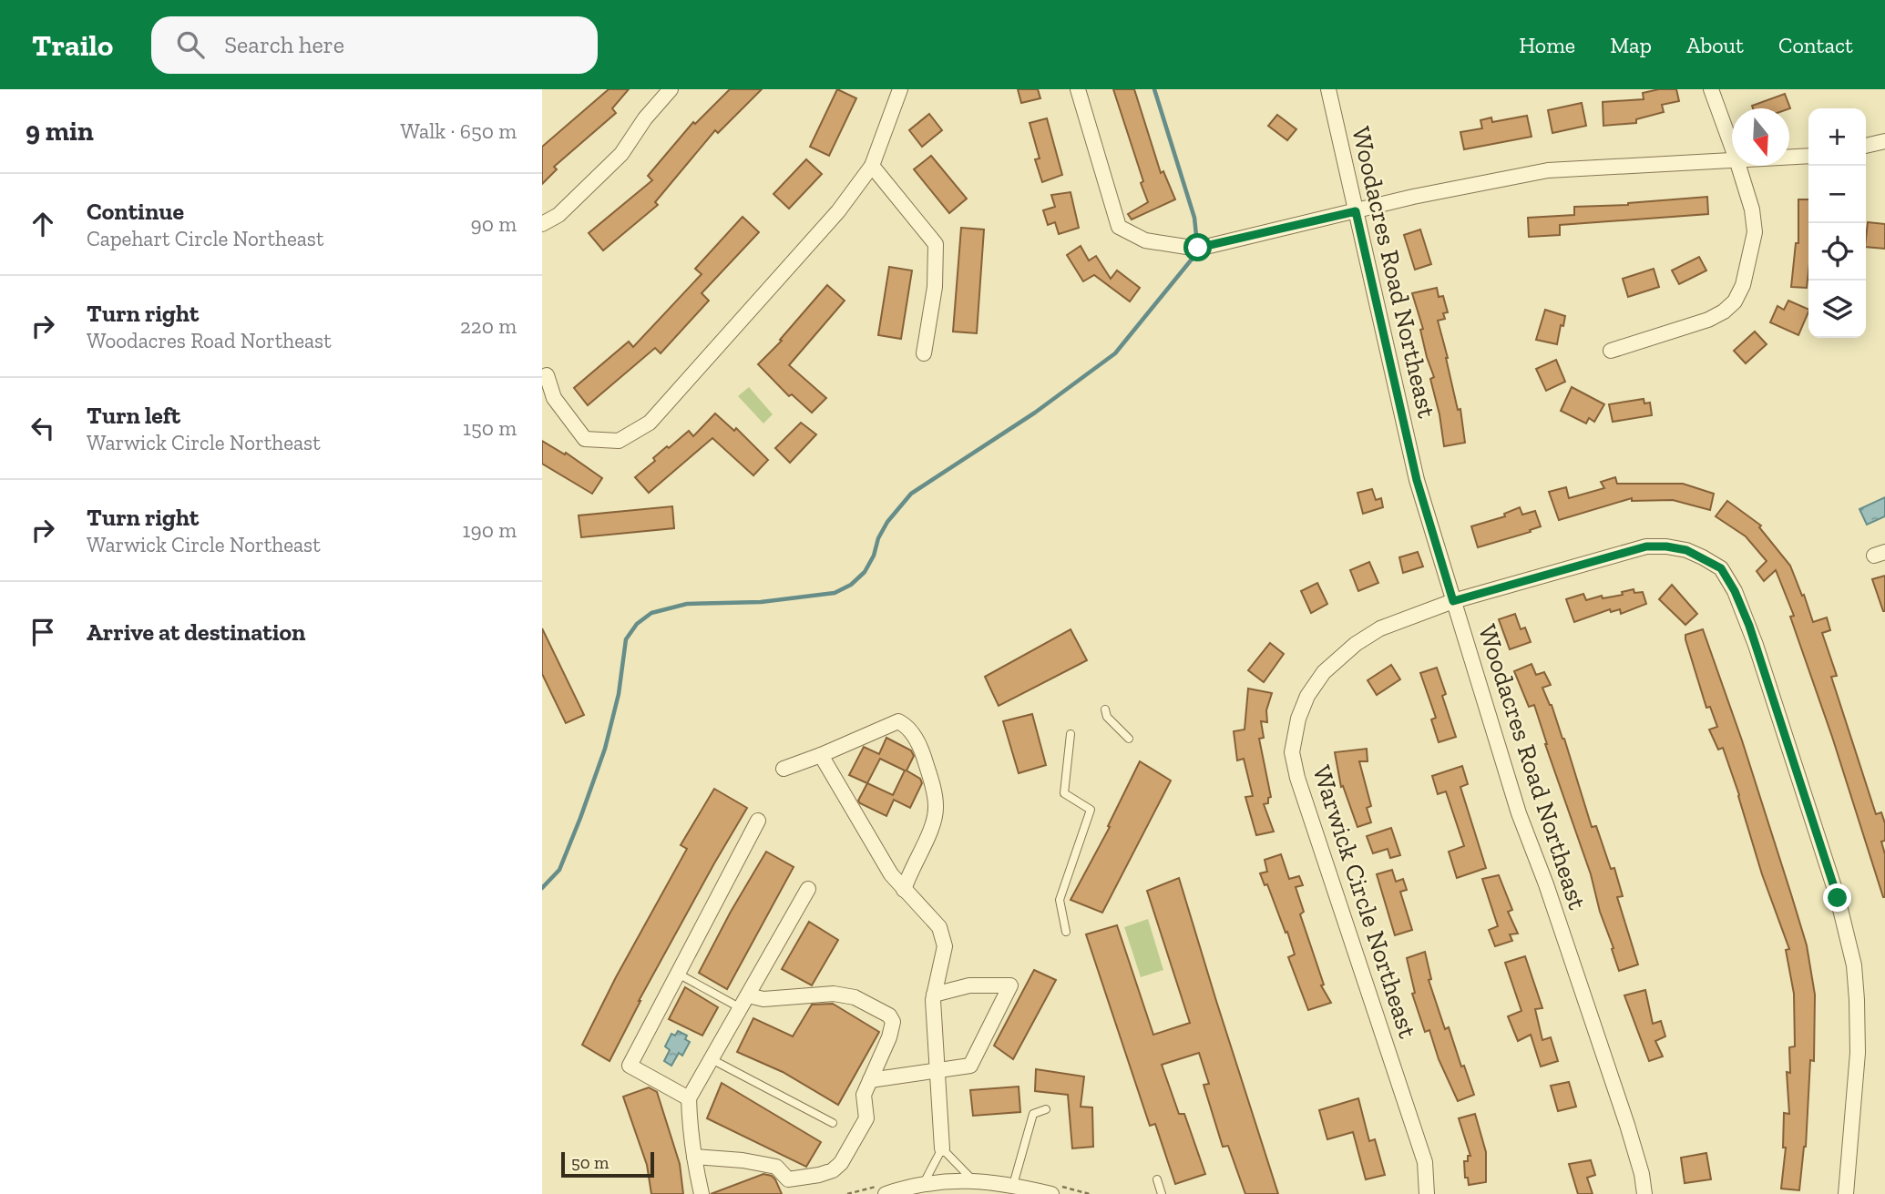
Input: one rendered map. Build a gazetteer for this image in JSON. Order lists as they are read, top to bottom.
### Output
{
  "streets": {
    "street": ["Woodacres Road Northeast", "Warwick Circle Northeast"]
  },
  "crossings": [
    ["Woodacres Road Northeast", "Warwick Circle Northeast"]
  ],
  "scale_bar": "50 m",
  "north": "bottom",
  "page": {
    "header": "Trailo",
    "search": "Search here",
    "nav": [
      "Home",
      "Map",
      "About",
      "Contact"
    ],
    "heading": ["9 min", "Walk · 650 m"],
    "map_buttons": ["+", "−"],
    "list": [
      ["Continue", "Capehart Circle Northeast", "90 m"],
      ["Turn right", "Woodacres Road Northeast", "220 m"],
      ["Turn left", "Warwick Circle Northeast", "150 m"],
      ["Turn right", "Warwick Circle Northeast", "190 m"],
      "Arrive at destination"
    ],
    "scale": "50 m"
  }
}
